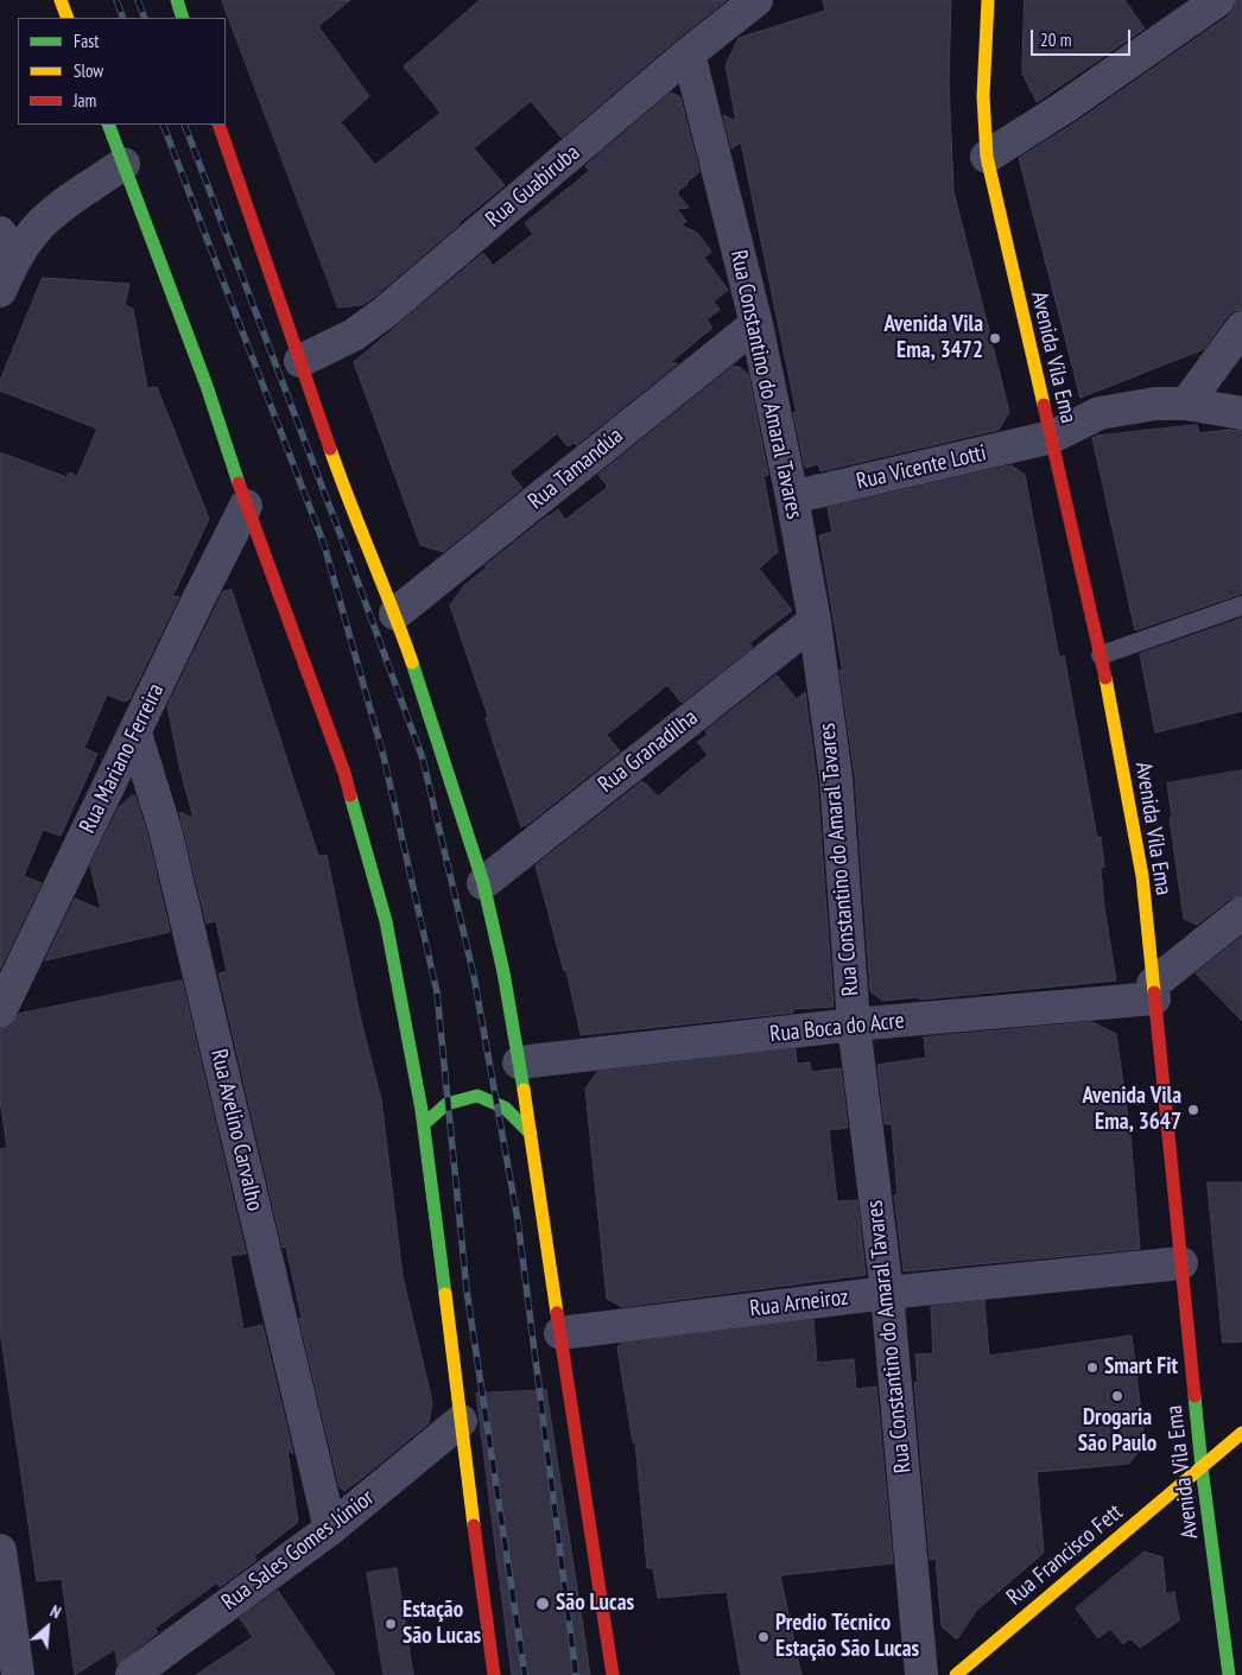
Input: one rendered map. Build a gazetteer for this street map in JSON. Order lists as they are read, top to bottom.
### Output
{
  "streets": {
    "main road": ["Avenida Vila Ema", "Rua Francisco Fett"],
    "street": [
      "Rua Guabiruba",
      "Rua Constantino do Amaral Tavares",
      "Rua Vicente Lotti",
      "Rua Tamandúa",
      "Rua Granadilha",
      "Rua Mariano Ferreira",
      "Rua Boca do Acre",
      "Rua Avelino Carvalho",
      "Rua Arneiroz",
      "Rua Sales Gomes Júnior"
    ]
  },
  "crossings": [
    ["Rua Guabiruba", "Rua Constantino do Amaral Tavares"],
    ["Avenida Vila Ema", "Rua Vicente Lotti"],
    ["Avenida Vila Ema", "Rua Boca do Acre"],
    ["Avenida Vila Ema", "Rua Arneiroz"],
    ["Avenida Vila Ema", "Rua Francisco Fett"],
    ["Rua Constantino do Amaral Tavares", "Rua Vicente Lotti"],
    ["Rua Constantino do Amaral Tavares", "Rua Tamandúa"],
    ["Rua Constantino do Amaral Tavares", "Rua Granadilha"],
    ["Rua Constantino do Amaral Tavares", "Rua Boca do Acre"],
    ["Rua Constantino do Amaral Tavares", "Rua Arneiroz"],
    ["Rua Mariano Ferreira", "Rua Avelino Carvalho"],
    ["Rua Avelino Carvalho", "Rua Sales Gomes Júnior"]
  ],
  "places": [
    "Avenida Vila Ema, 3472",
    "Avenida Vila Ema, 3647",
    "Smart Fit",
    "Drogaria São Paulo",
    "São Lucas",
    "Estação São Lucas",
    "Predio Técnico Estação São Lucas"
  ],
  "legend": ["Fast", "Slow", "Jam"],
  "scale_bar": "20 m",
  "north": "top right"
}
